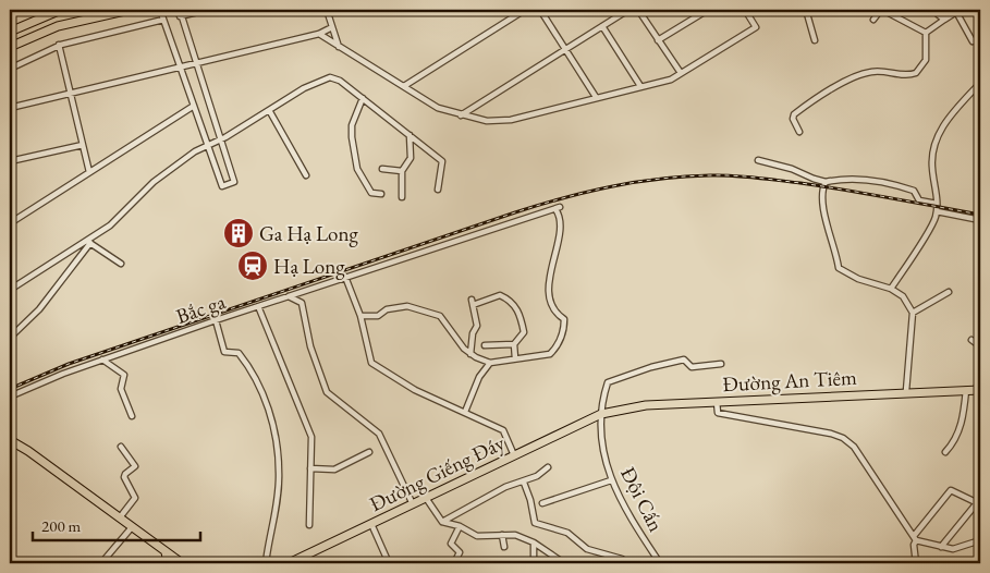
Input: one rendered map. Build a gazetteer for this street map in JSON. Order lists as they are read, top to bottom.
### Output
{
  "streets": {
    "main road": ["Đường An Tiêm", "Đường Giếng Đáy"],
    "street": ["Bắc ga", "Đội Cấn"]
  },
  "crossings": [
    ["Đường An Tiêm", "Đường Giếng Đáy"],
    ["Đường An Tiêm", "Đội Cấn"],
    ["Đường Giếng Đáy", "Đội Cấn"]
  ],
  "places": {
    "building": ["Ga Hạ Long"],
    "station": ["Hạ Long"]
  },
  "scale_bar": "200 m"
}
